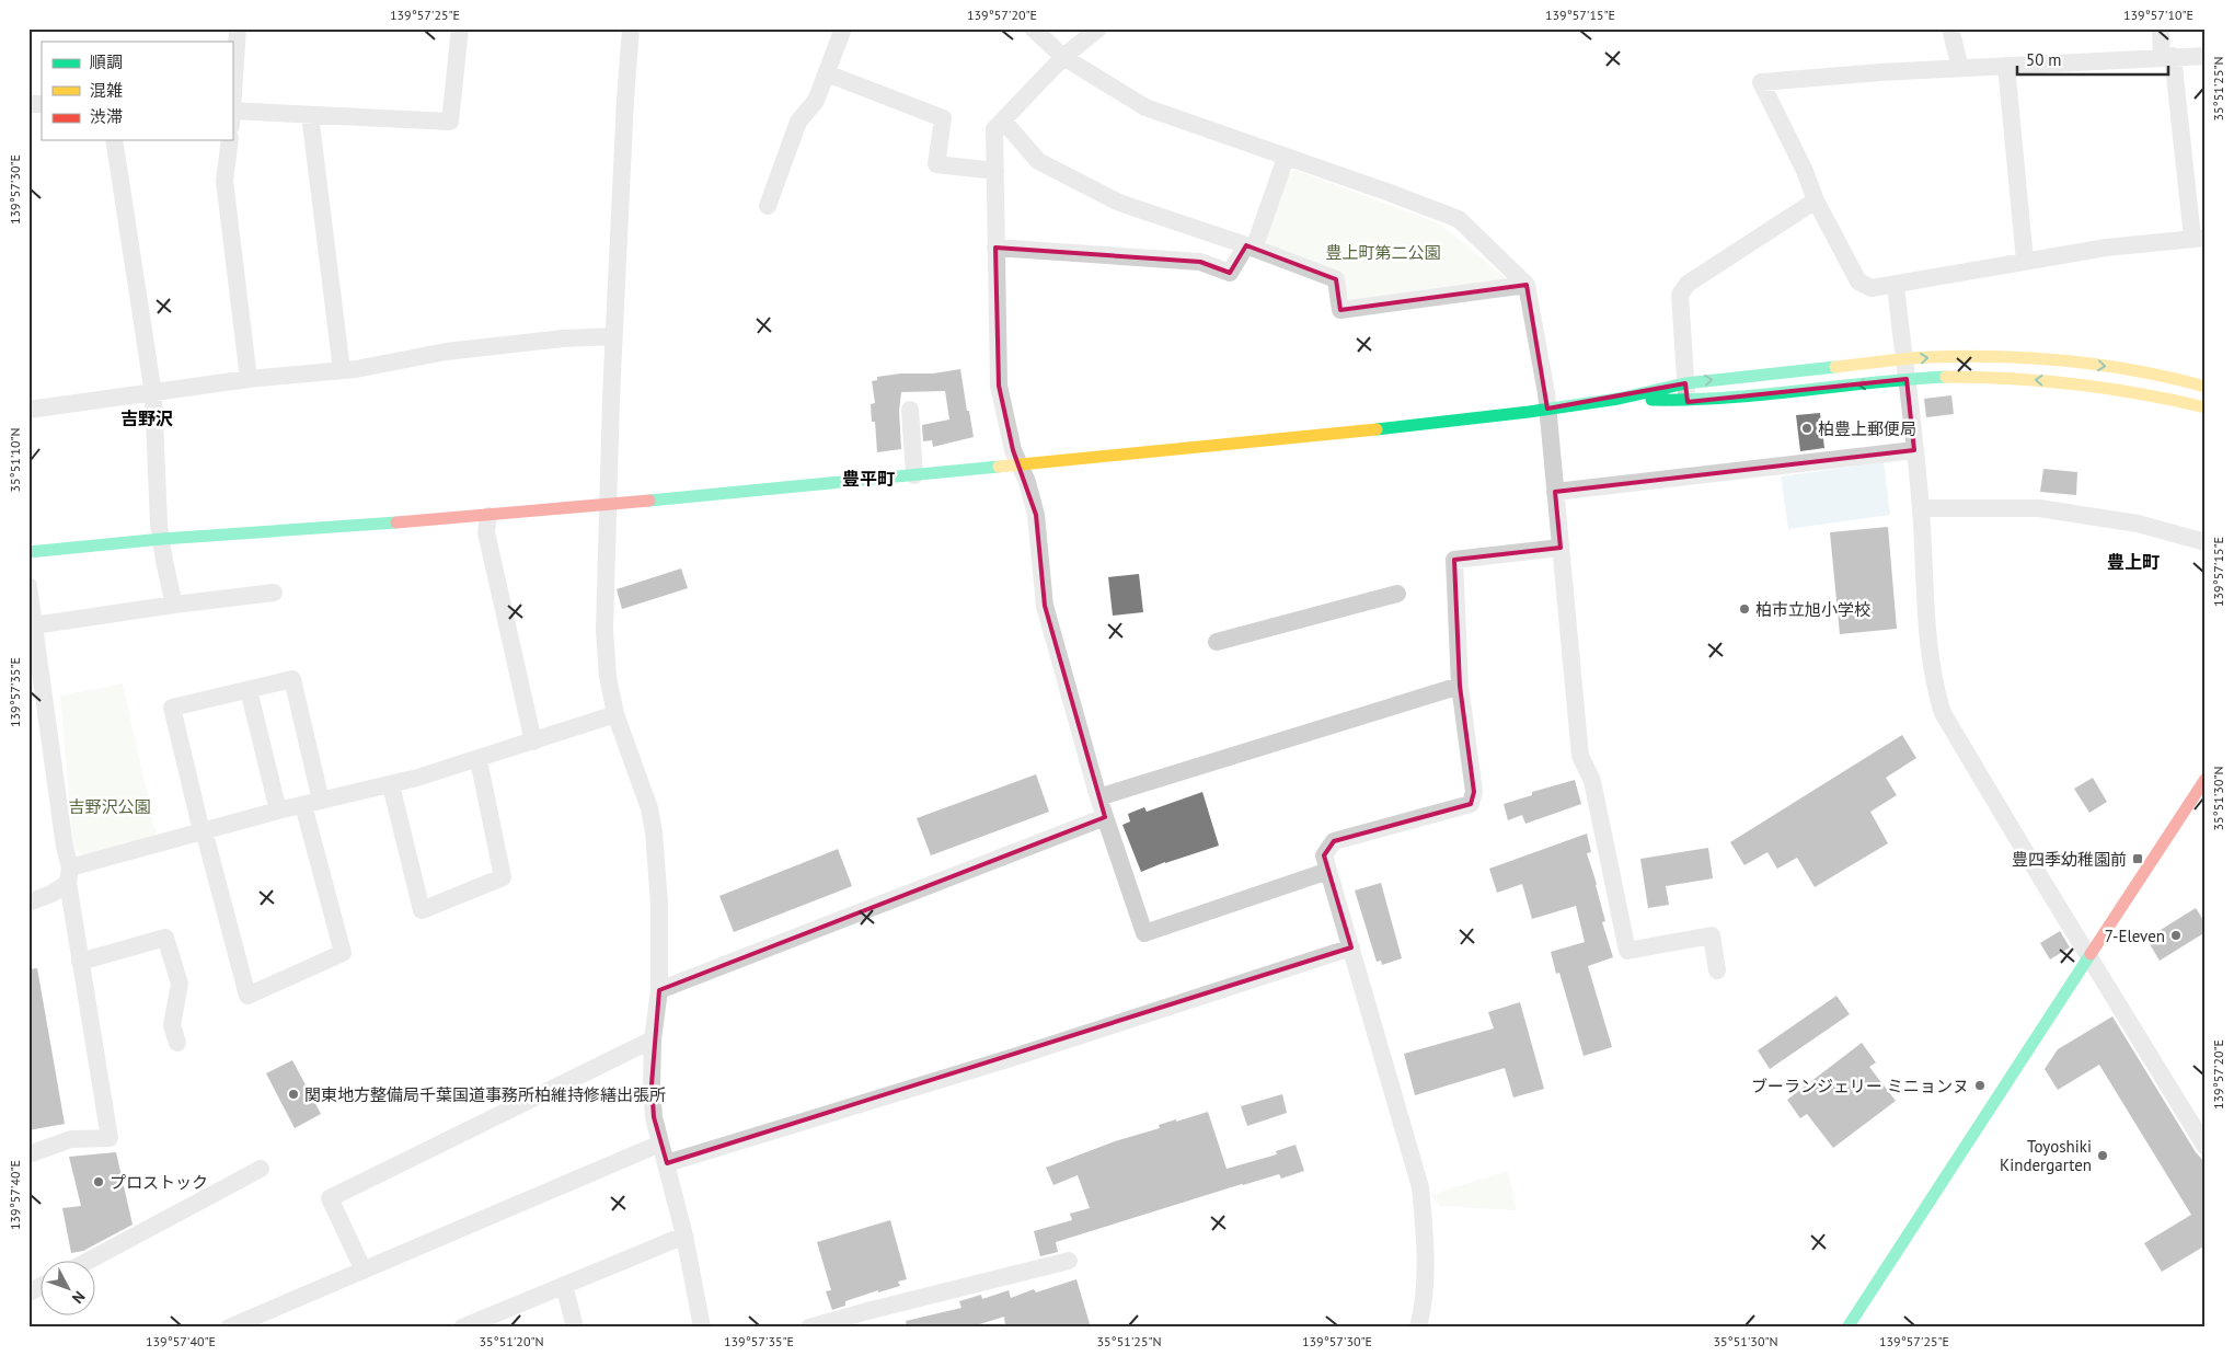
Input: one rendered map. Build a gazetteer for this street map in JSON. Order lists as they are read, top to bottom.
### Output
{
  "districts": ["吉野沢", "豊平町", "豊上町"],
  "parks": ["豊上町第二公園", "吉野沢公園"],
  "places": {
    "other": [
      "柏豊上郵便局",
      "柏市立旭小学校",
      "7-Eleven",
      "ブーランジェリー ミニョンヌ",
      "関東地方整備局千葉国道事務所柏維持修繕出張所",
      "Toyoshiki Kindergarten",
      "プロストック"
    ],
    "transit": ["豊四季幼稚園前"]
  },
  "legend": ["順調", "混雑", "渋滞"],
  "scale_bar": "50 m",
  "north": "bottom right",
  "coordinates": [
    "139°57'25\"E",
    "139°57'20\"E",
    "139°57'15\"E",
    "139°57'10\"E",
    "35°51'25\"N",
    "139°57'30\"E",
    "35°51'10\"N",
    "139°57'35\"E",
    "35°51'30\"N",
    "139°57'40\"E",
    "35°51'20\"N"
  ]
}
